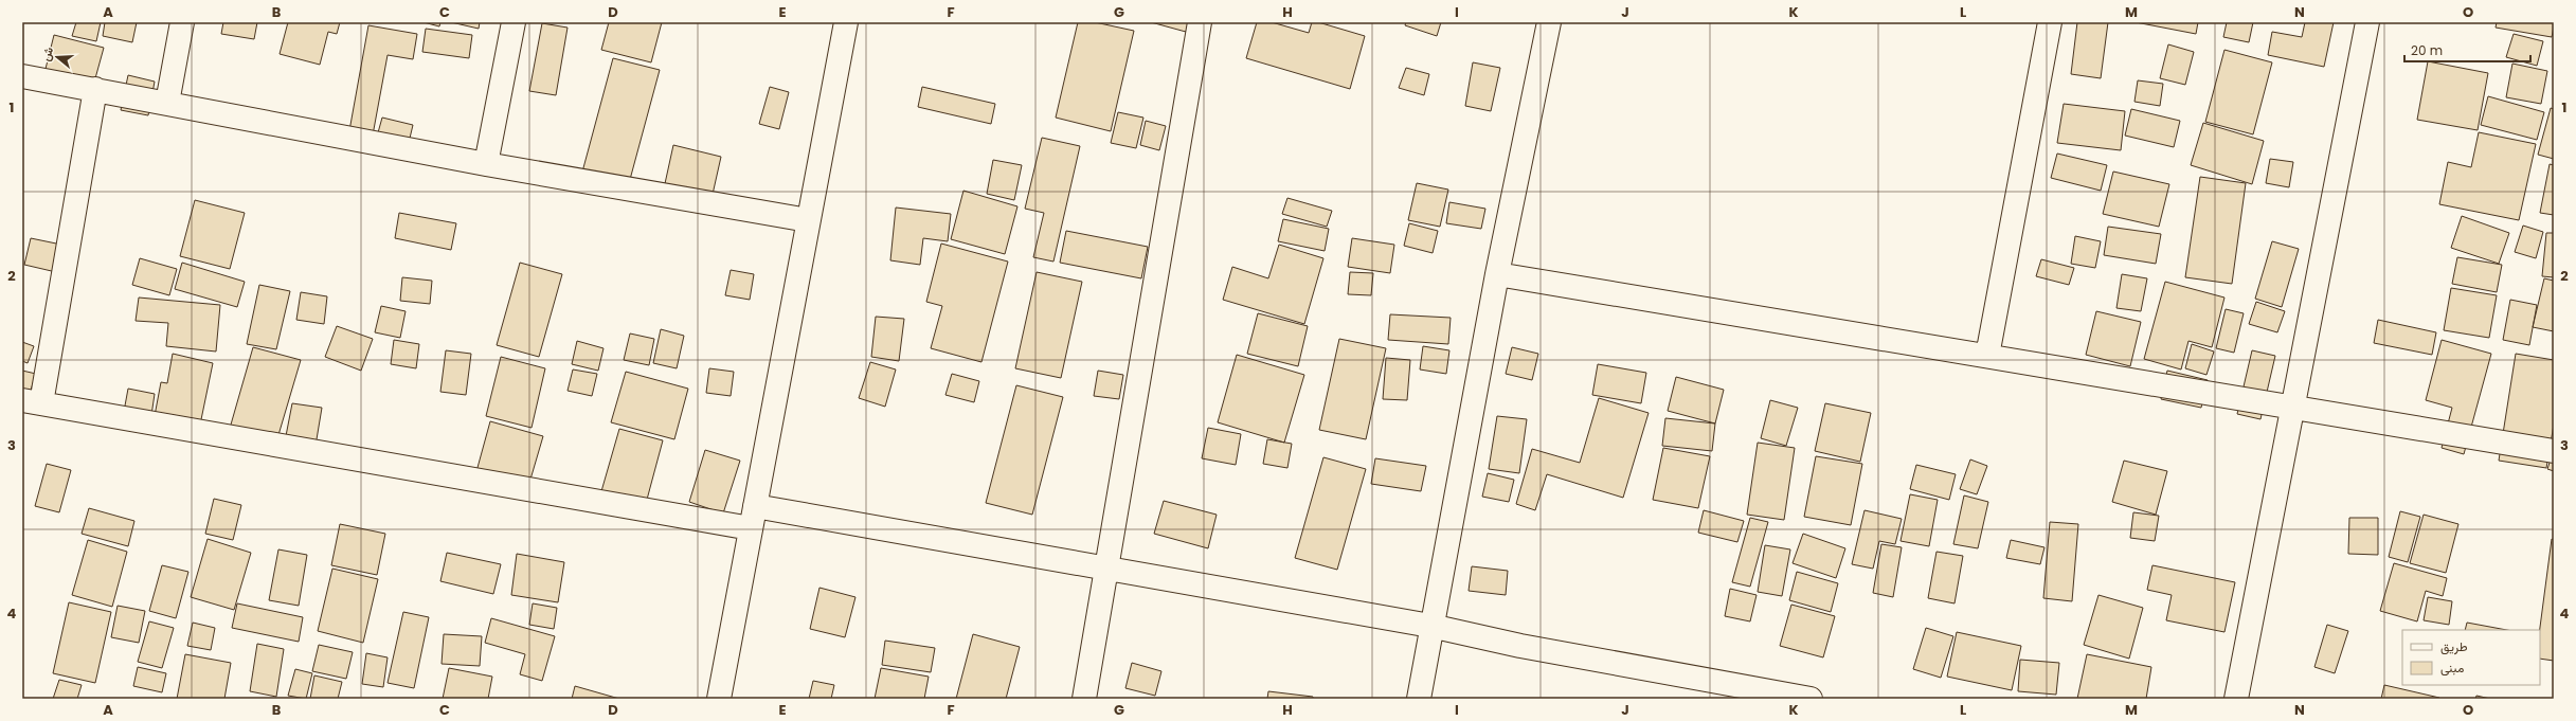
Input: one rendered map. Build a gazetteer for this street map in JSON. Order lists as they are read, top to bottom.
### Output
{
  "legend": ["طريق", "مبنى"],
  "scale_bar": "20 m",
  "north": "left",
  "grid": {
    "columns": [
      "A",
      "B",
      "C",
      "D",
      "E",
      "F",
      "G",
      "H",
      "I",
      "J",
      "K",
      "L",
      "M",
      "N",
      "O"
    ],
    "rows": [
      "1",
      "2",
      "3",
      "4"
    ]
  }
}
